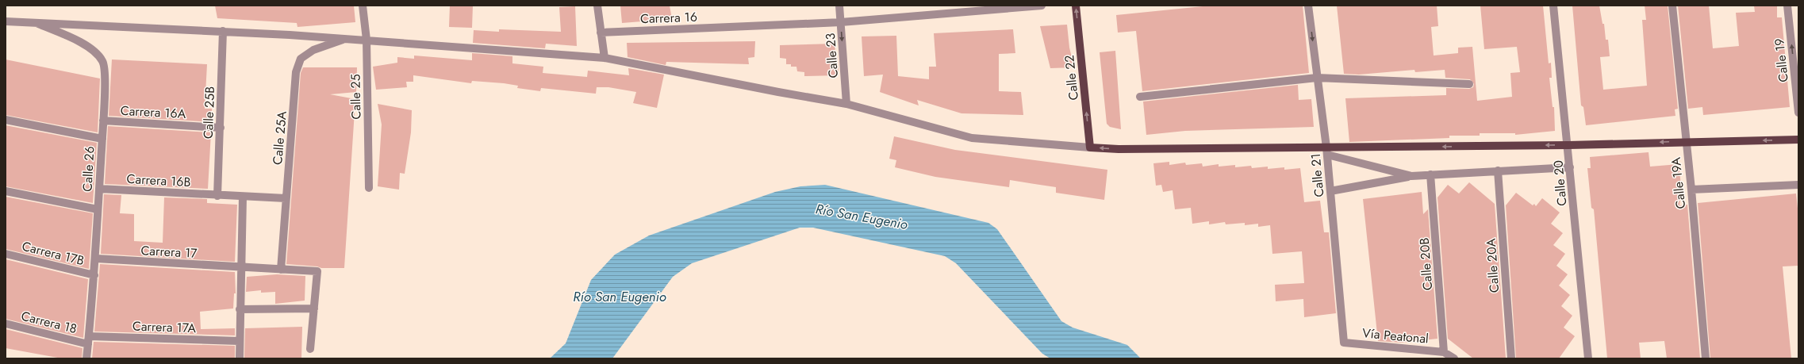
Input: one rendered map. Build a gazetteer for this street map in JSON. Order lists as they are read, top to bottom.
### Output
{
  "streets": {
    "main road": ["Calle 22"],
    "street": [
      "Carrera 16",
      "Calle 23",
      "Calle 19",
      "Calle 25",
      "Carrera 16A",
      "Calle 25B",
      "Calle 25A",
      "Calle 26",
      "Calle 21",
      "Carrera 16B",
      "Calle 20",
      "Calle 19A",
      "Carrera 17",
      "Carrera 17B",
      "Calle 20B",
      "Calle 20A",
      "Carrera 18",
      "Carrera 17A",
      "Vía Peatonal"
    ]
  },
  "crossings": [
    ["Carrera 16", "Calle 23"],
    ["Carrera 16A", "Calle 25B"],
    ["Carrera 16A", "Calle 26"],
    ["Calle 25B", "Carrera 16B"],
    ["Calle 25A", "Carrera 17"],
    ["Calle 26", "Carrera 16B"],
    ["Calle 26", "Carrera 17"],
    ["Calle 26", "Carrera 17B"],
    ["Calle 26", "Carrera 18"],
    ["Calle 26", "Carrera 17A"],
    ["Calle 21", "Vía Peatonal"],
    ["Calle 20B", "Vía Peatonal"],
    ["Carrera 18", "Carrera 17A"]
  ],
  "one_way": ["Calle 23", "Calle 19", "Calle 22"],
  "water": ["Río San Eugenio"]
}
